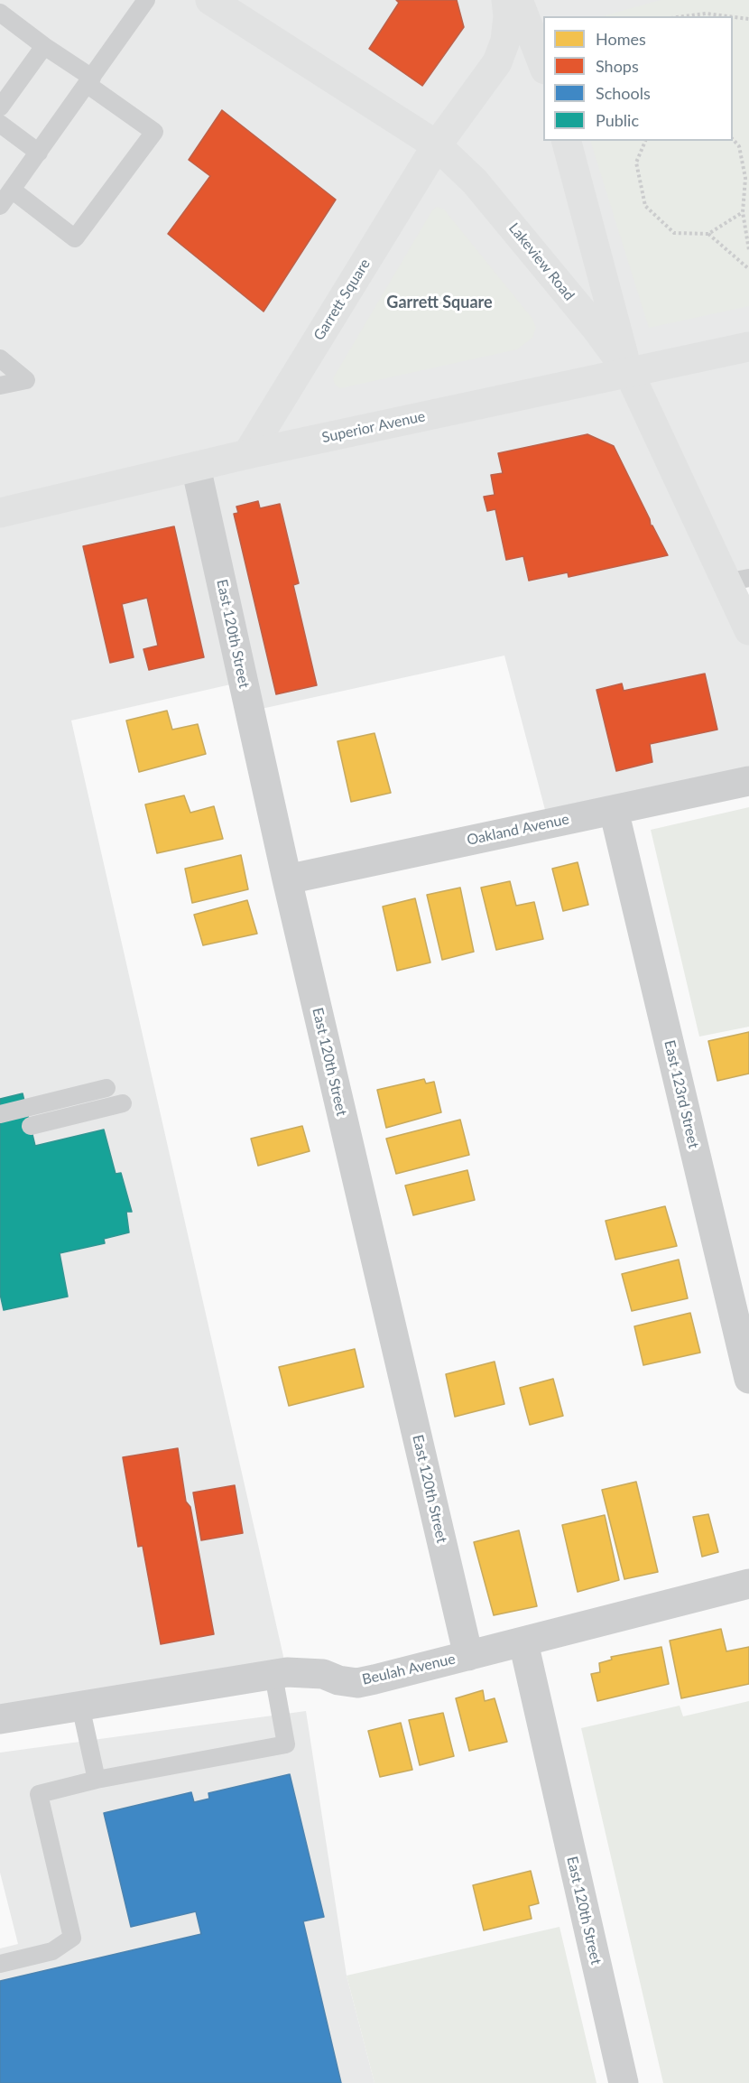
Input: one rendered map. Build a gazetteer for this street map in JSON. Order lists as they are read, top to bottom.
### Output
{
  "streets": {
    "street": [
      "Lakeview Road",
      "Garrett Square",
      "Superior Avenue",
      "East 120th Street",
      "Oakland Avenue",
      "East 123rd Street",
      "Beulah Avenue"
    ]
  },
  "crossings": [
    ["Lakeview Road", "Garrett Square"],
    ["Lakeview Road", "Superior Avenue"],
    ["Garrett Square", "Superior Avenue"],
    ["Superior Avenue", "East 120th Street"],
    ["East 120th Street", "Oakland Avenue"],
    ["East 120th Street", "Beulah Avenue"],
    ["Oakland Avenue", "East 123rd Street"]
  ],
  "districts": ["Garrett Square"],
  "legend": [
    "Homes",
    "Shops",
    "Schools",
    "Public"
  ]
}
